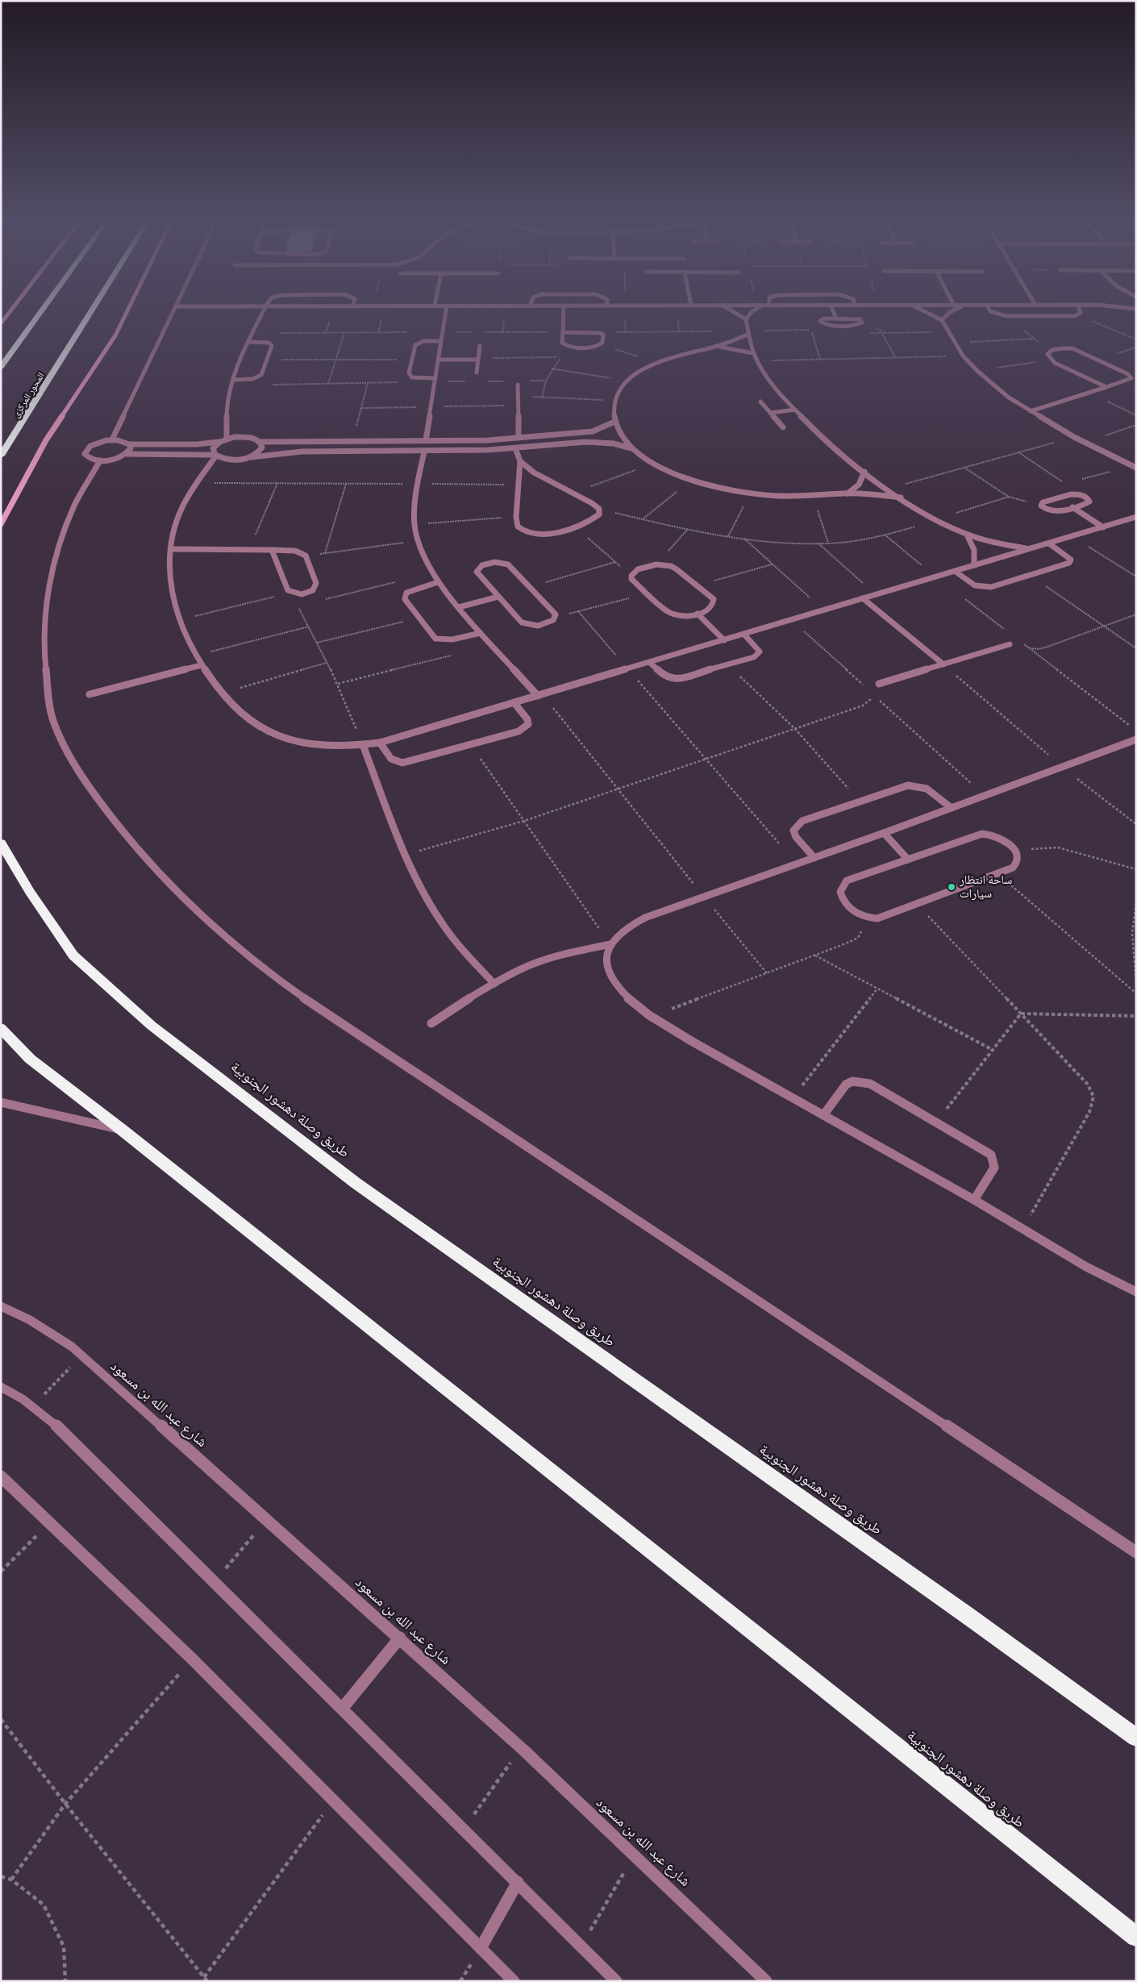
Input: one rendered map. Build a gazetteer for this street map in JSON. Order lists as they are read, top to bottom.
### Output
{
  "streets": {
    "highway": ["المحور المركزى", "طريق وصلة دهشور الجنوبية"],
    "street": ["شارع عبد الله بن مسعود"]
  },
  "places": ["ساحة انتظار سيارات"]
}
